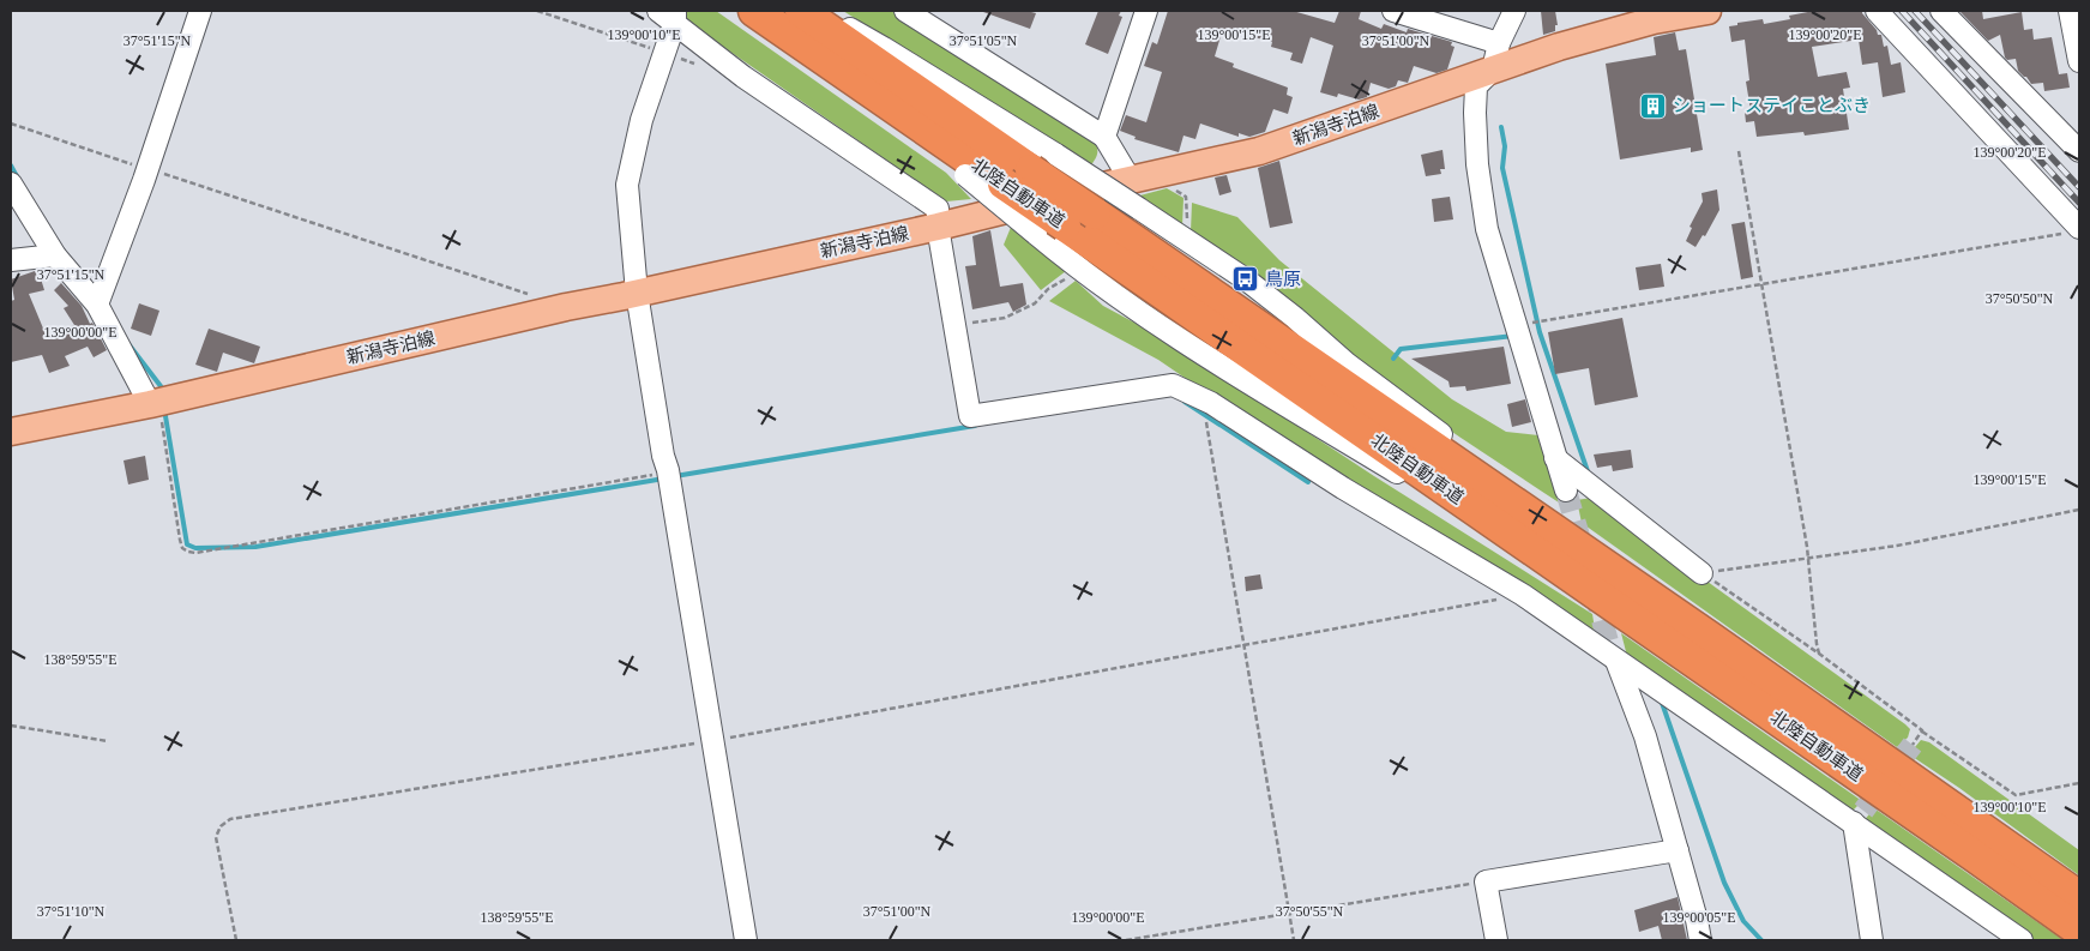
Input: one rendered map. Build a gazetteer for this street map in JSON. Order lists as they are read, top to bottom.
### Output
{
  "streets": {
    "highway": ["北陸自動車道"],
    "main road": ["新潟寺泊線"]
  },
  "places": {
    "building": ["ショートステイことぶき"],
    "bus stop": ["鳥原"]
  },
  "coordinates": [
    "139°00'10\"E",
    "139°00'15\"E",
    "139°00'20\"E",
    "37°51'15\"N",
    "37°51'05\"N",
    "37°51'00\"N",
    "37°50'50\"N",
    "139°00'00\"E",
    "138°59'55\"E",
    "37°51'10\"N",
    "37°50'55\"N",
    "139°00'05\"E"
  ]
}
